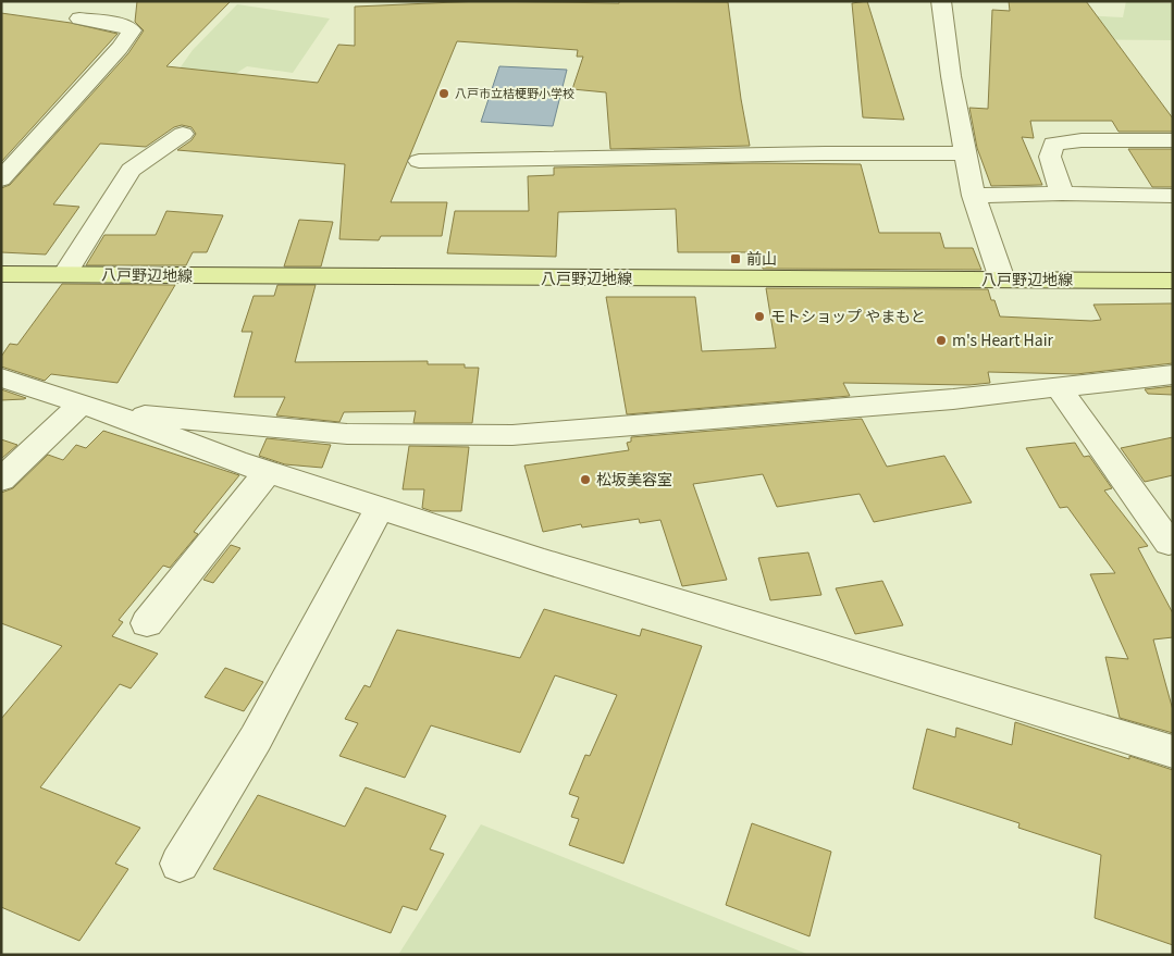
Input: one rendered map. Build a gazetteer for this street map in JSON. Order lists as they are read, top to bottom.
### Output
{
  "streets": {
    "main road": ["八戸野辺地線"]
  },
  "places": {
    "other": [
      "八戸市立桔梗野小学校",
      "モトショップ やまもと",
      "m's Heart Hair",
      "松坂美容室"
    ],
    "transit": ["前山"]
  }
}
